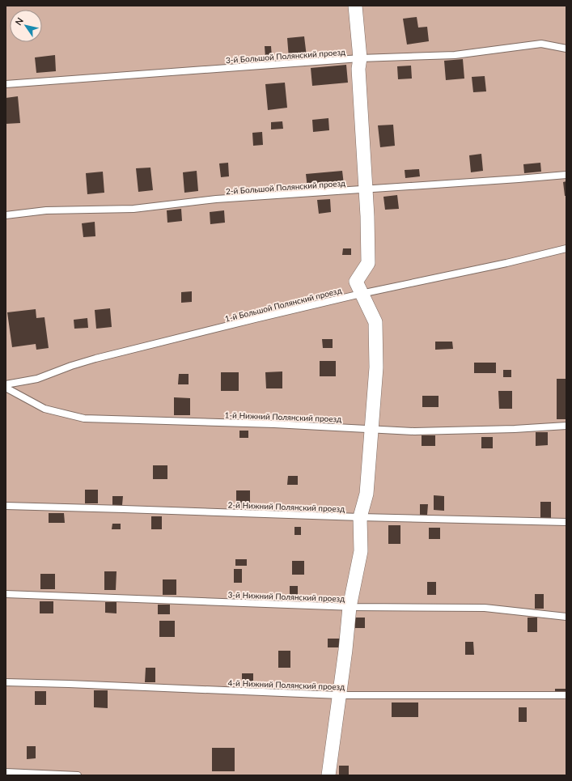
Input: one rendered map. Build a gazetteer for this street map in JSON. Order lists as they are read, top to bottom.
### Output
{
  "streets": {
    "lane": [
      "3-й Большой Полянский проезд",
      "2-й Большой Полянский проезд",
      "1-й Большой Полянский проезд",
      "1-й Нижний Полянский проезд",
      "2-й Нижний Полянский проезд",
      "3-й Нижний Полянский проезд",
      "4-й Нижний Полянский проезд"
    ]
  },
  "north": "top left"
}
